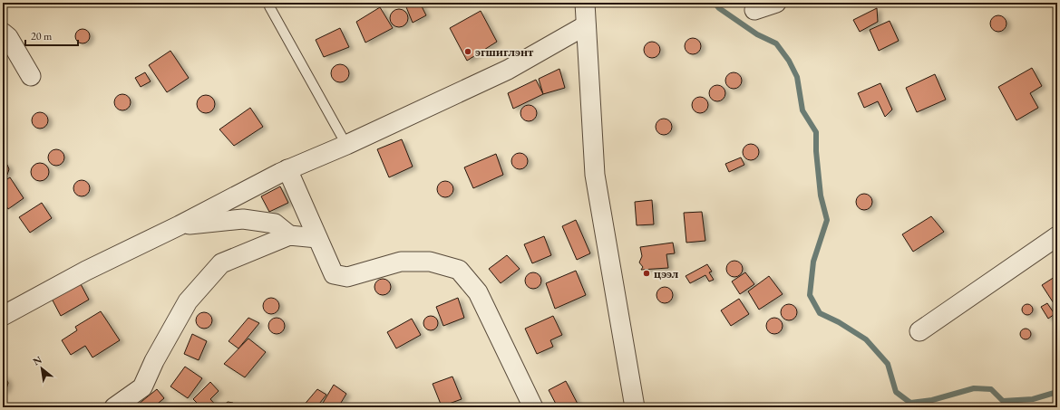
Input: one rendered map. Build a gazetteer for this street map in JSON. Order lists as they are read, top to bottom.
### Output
{
  "places": ["эгшиглэнт", "цээл"],
  "scale_bar": "20 m",
  "north": "top left"
}
